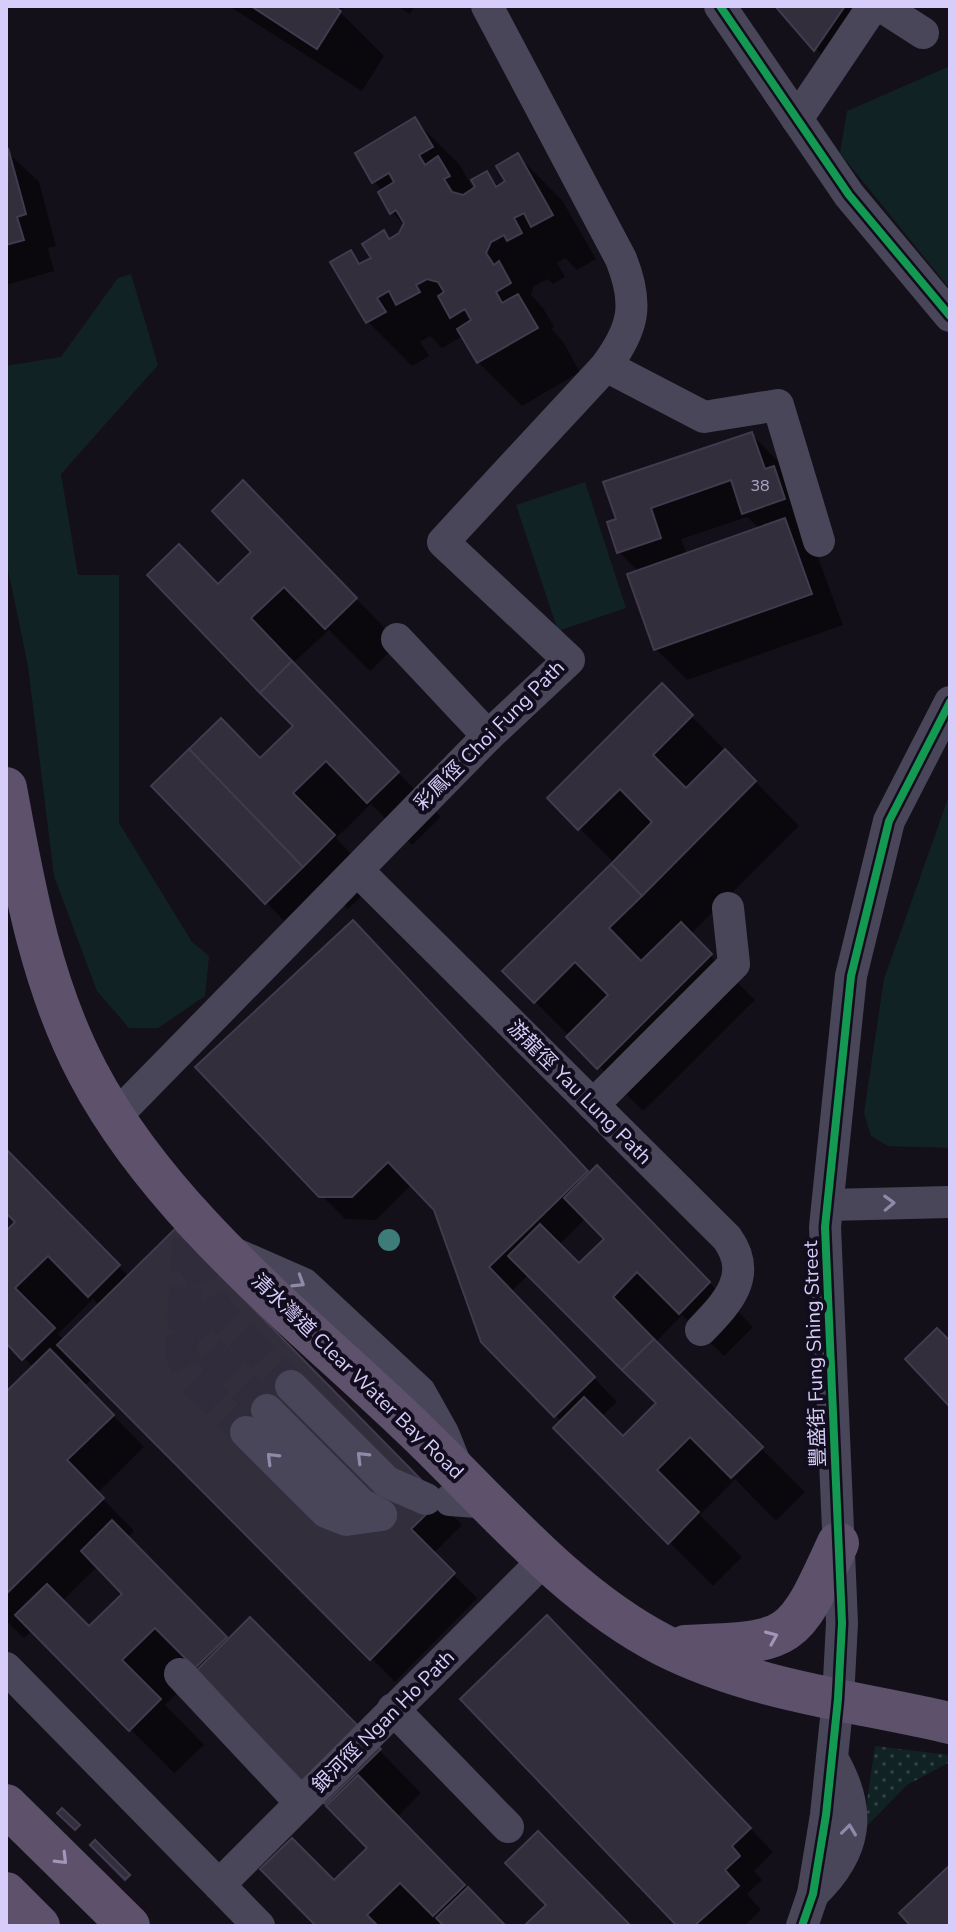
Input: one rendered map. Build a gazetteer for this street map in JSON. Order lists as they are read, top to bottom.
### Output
{
  "streets": {
    "main road": ["清水灣道 Clear Water Bay Road"],
    "street": [
      "彩鳳徑 Choi Fung Path",
      "游龍徑 Yau Lung Path",
      "豐盛街 Fung Shing Street",
      "銀河徑 Ngan Ho Path"
    ]
  },
  "crossings": [
    ["彩鳳徑 Choi Fung Path", "游龍徑 Yau Lung Path"],
    ["彩鳳徑 Choi Fung Path", "清水灣道 Clear Water Bay Road"],
    ["豐盛街 Fung Shing Street", "清水灣道 Clear Water Bay Road"],
    ["清水灣道 Clear Water Bay Road", "銀河徑 Ngan Ho Path"]
  ],
  "house_numbers": ["38"]
}
